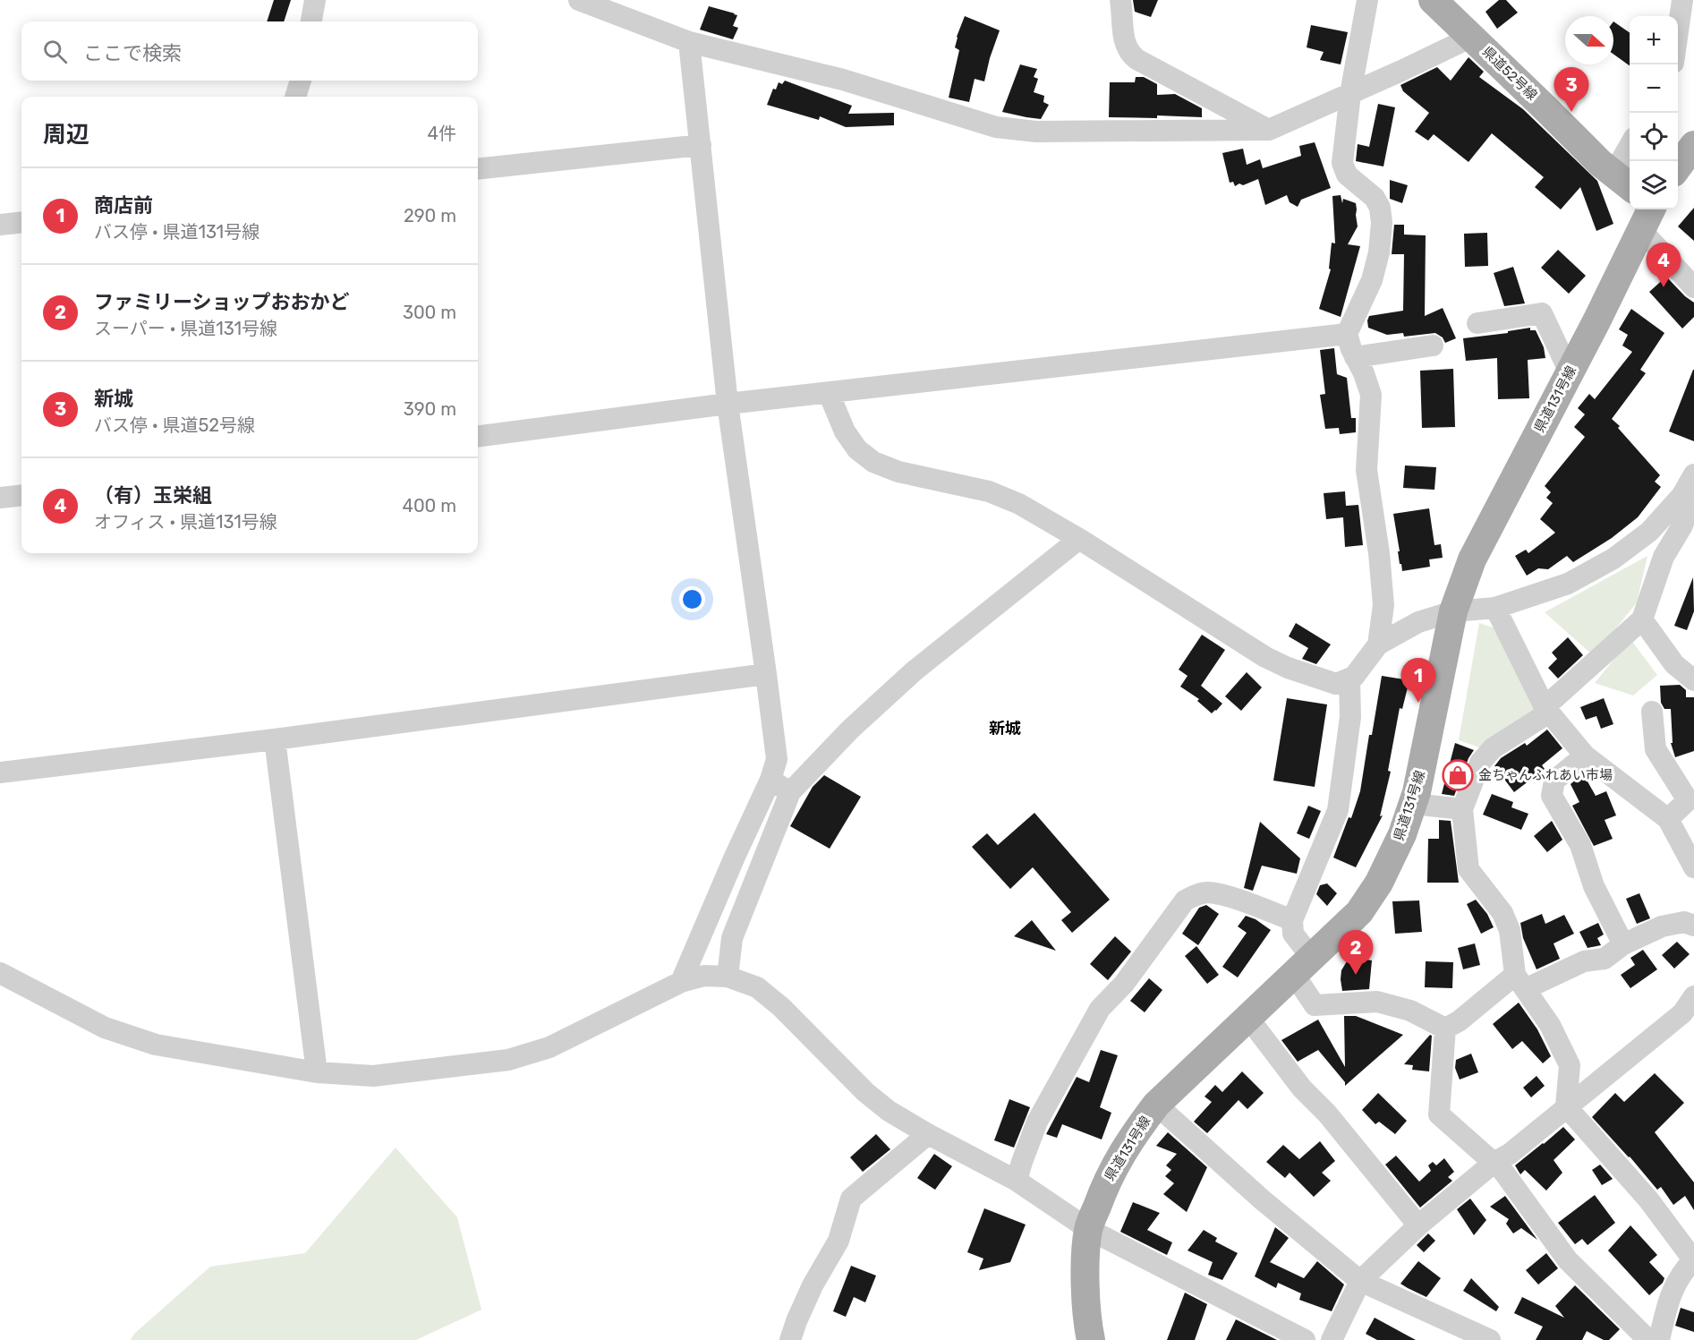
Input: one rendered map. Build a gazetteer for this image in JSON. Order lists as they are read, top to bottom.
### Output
{
  "streets": {
    "main road": ["県道52号線", "県道131号線"]
  },
  "districts": ["新城"],
  "places": {
    "shop": ["金ちゃんふれあい市場"]
  },
  "north": "right",
  "page": {
    "map_buttons": ["+", "−"],
    "search": "ここで検索",
    "pins": [
      "3",
      "4",
      "1",
      "2"
    ],
    "heading": ["周辺", "4件"],
    "list": [
      {
        "mark": "1",
        "name": "商店前",
        "note": "バス停 · 県道131号線",
        "value": "290 m"
      },
      {
        "mark": "2",
        "name": "ファミリーショップおおかど",
        "note": "スーパー · 県道131号線",
        "value": "300 m"
      },
      {
        "mark": "3",
        "name": "新城",
        "note": "バス停 · 県道52号線",
        "value": "390 m"
      },
      {
        "mark": "4",
        "name": "（有）玉栄組",
        "note": "オフィス · 県道131号線",
        "value": "400 m"
      }
    ]
  }
}
